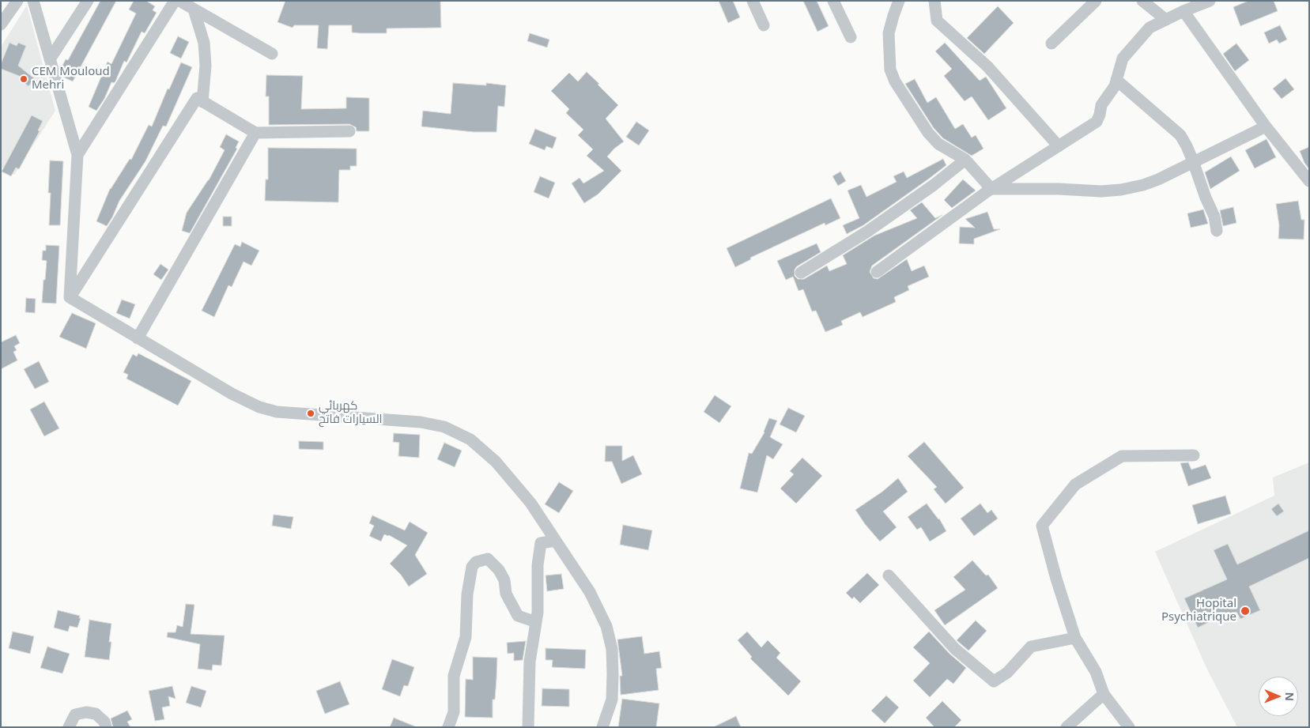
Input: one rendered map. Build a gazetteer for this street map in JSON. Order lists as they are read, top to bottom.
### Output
{
  "places": ["CEM Mouloud Mehri", "كهربائي السيارات فاتح", "Hopital Psychiatrique"],
  "north": "right"
}
